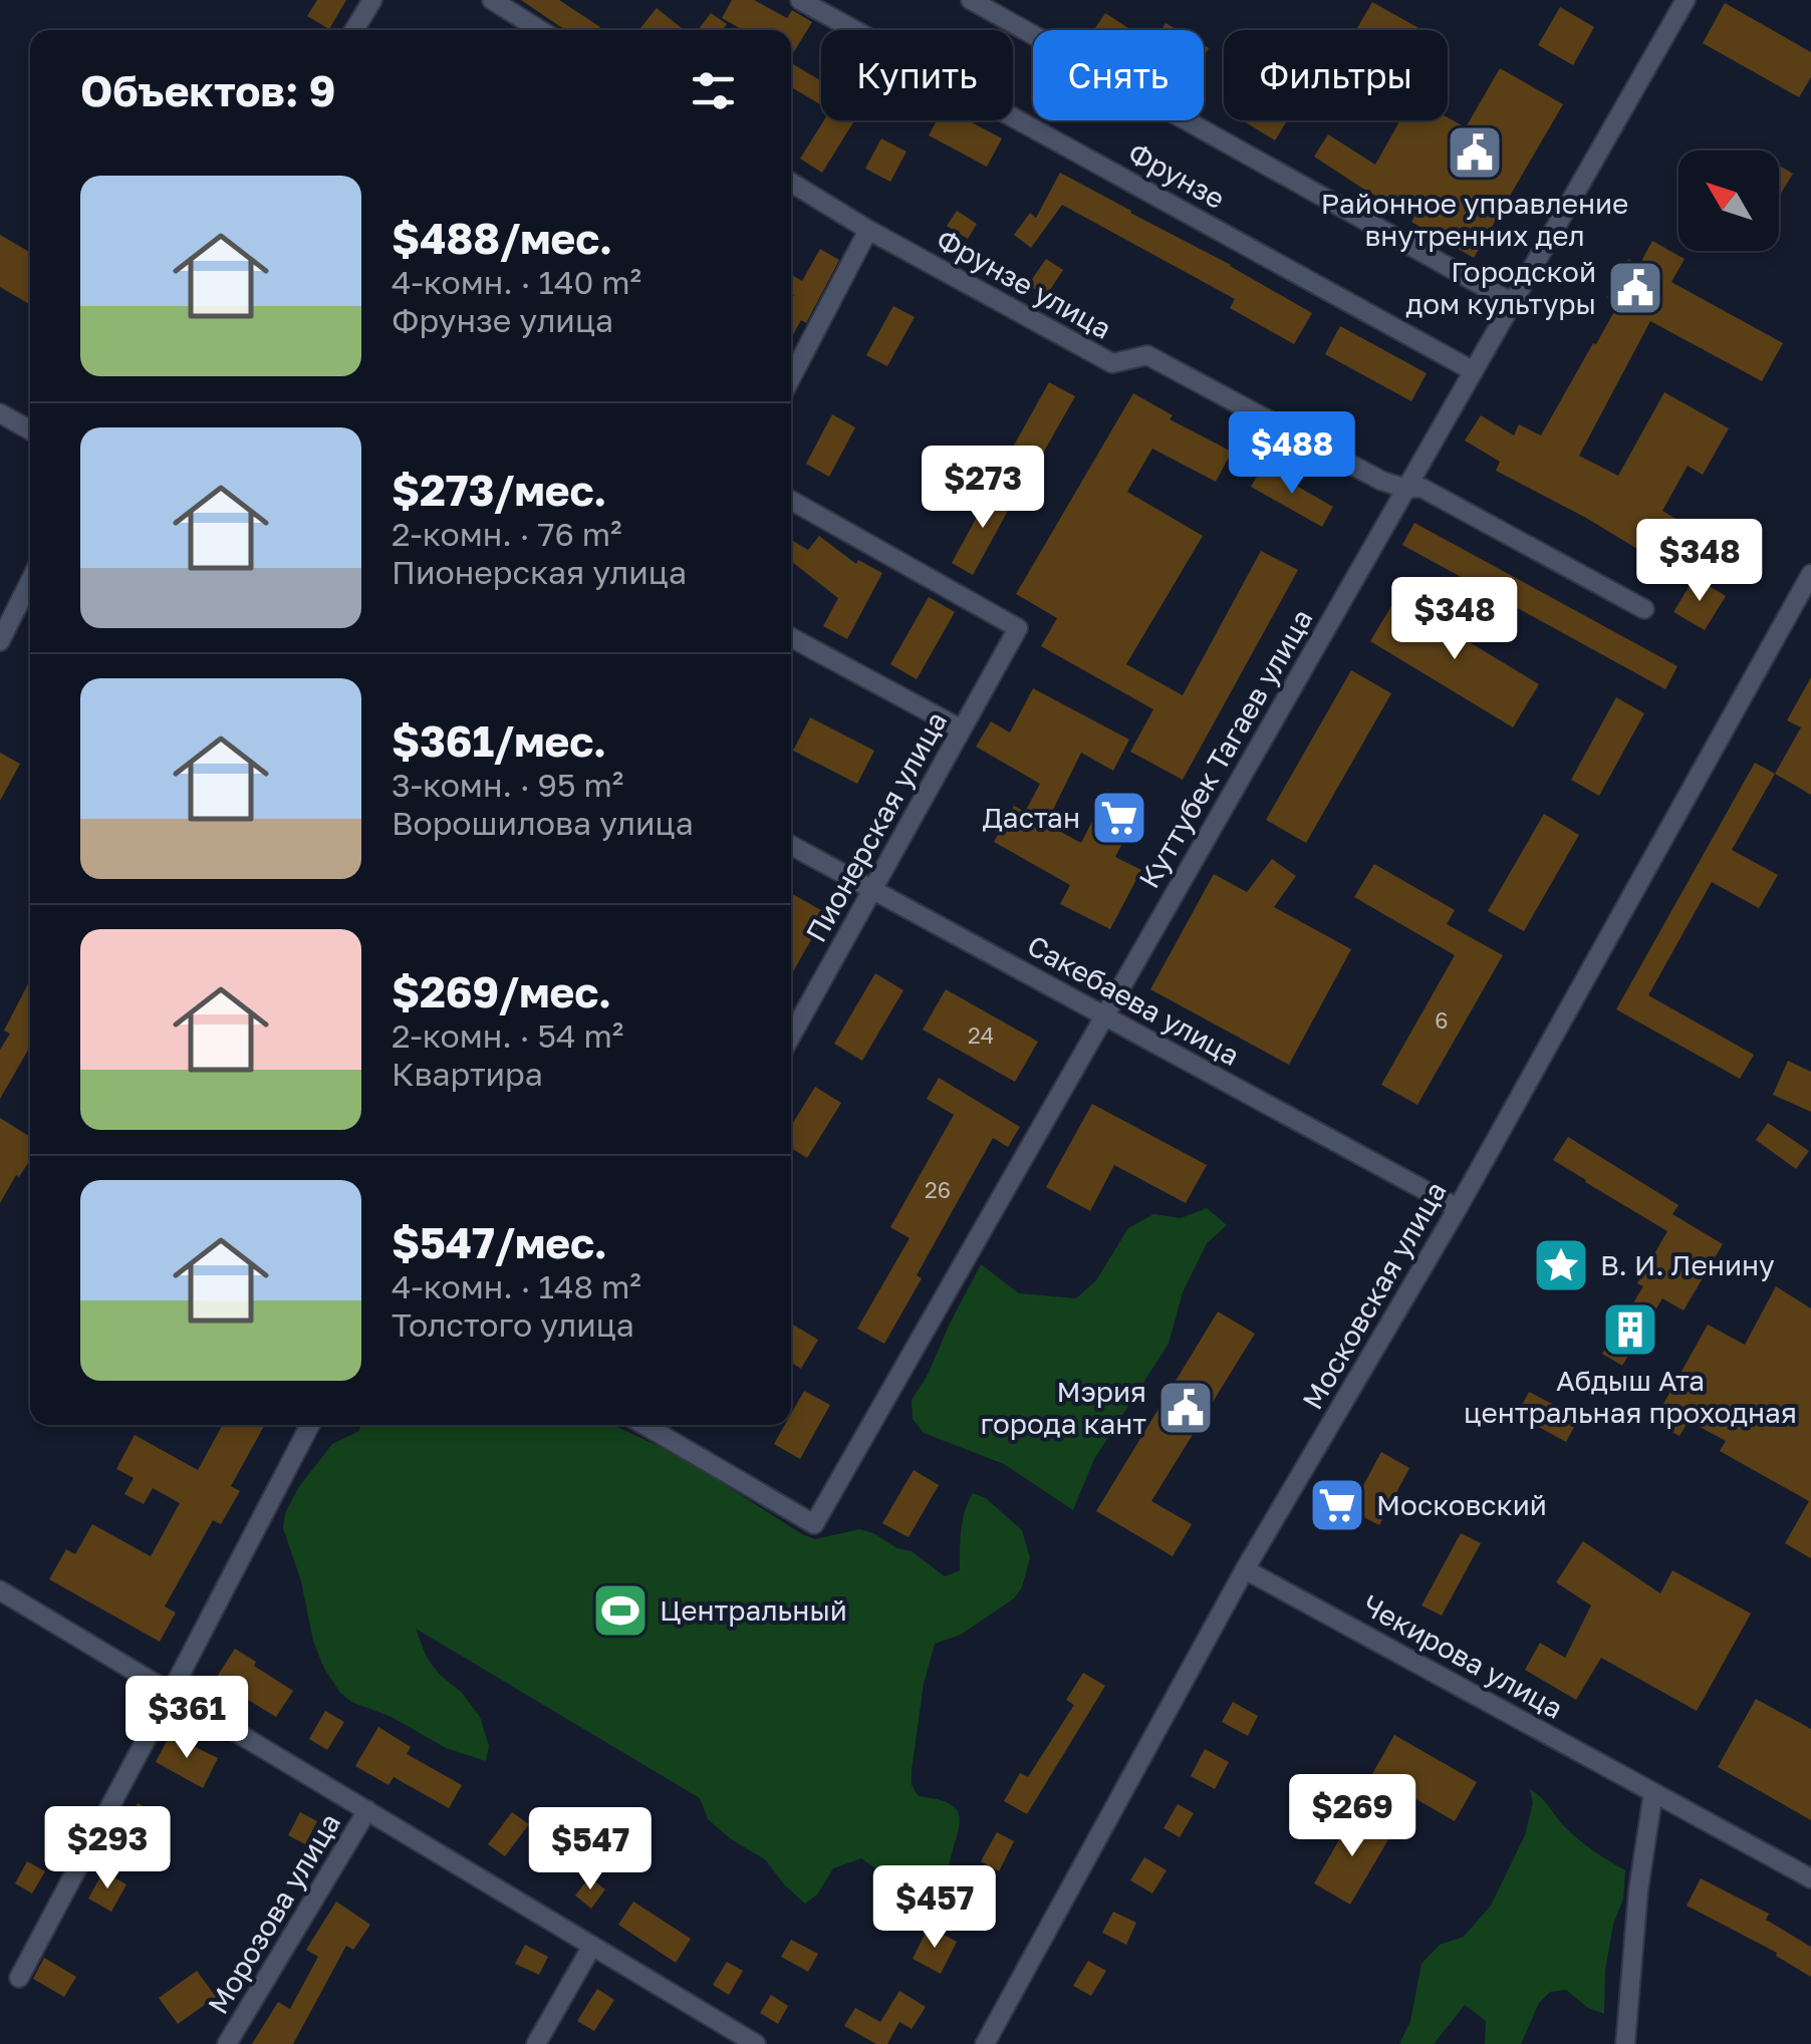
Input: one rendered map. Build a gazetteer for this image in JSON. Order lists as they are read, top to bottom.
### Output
{
  "streets": {
    "street": [
      "Фрунзе",
      "Фрунзе улица",
      "Куттубек Тагаев улица",
      "Пионерская улица",
      "Сакебаева улица",
      "Московская улица",
      "Чекирова улица",
      "Морозова улица"
    ]
  },
  "crossings": [
    ["Фрунзе", "Куттубек Тагаев улица"],
    ["Фрунзе улица", "Куттубек Тагаев улица"],
    ["Куттубек Тагаев улица", "Сакебаева улица"],
    ["Пионерская улица", "Сакебаева улица"],
    ["Сакебаева улица", "Московская улица"],
    ["Московская улица", "Чекирова улица"]
  ],
  "places": {
    "public building": ["Районное управление внутренних дел", "Городской дом культуры", "Мэрия города кант"],
    "supermarket": ["Дастан", "Московский"],
    "place": ["В. И. Ленину"],
    "building": ["Абдыш Ата центральная проходная"],
    "sports": ["Центральный"]
  },
  "house_numbers": ["6", "24", "26"],
  "north": "top left",
  "page": {
    "chip": ["Купить", "Снять", "Фильтры"],
    "heading": "Объектов: 9",
    "list": [
      {
        "name": "$488/мес.",
        "note": "4-комн. · 140 m² · Фрунзе улица"
      },
      {
        "name": "$273/мес.",
        "note": "2-комн. · 76 m² · Пионерская улица"
      },
      {
        "name": "$361/мес.",
        "note": "3-комн. · 95 m² · Ворошилова улица"
      },
      {
        "name": "$269/мес.",
        "note": "2-комн. · 54 m² · Квартира"
      },
      {
        "name": "$547/мес.",
        "note": "4-комн. · 148 m² · Толстого улица"
      }
    ],
    "price": [
      "$488",
      "$273",
      "$348",
      "$348",
      "$361",
      "$269",
      "$293",
      "$547",
      "$457"
    ]
  }
}
